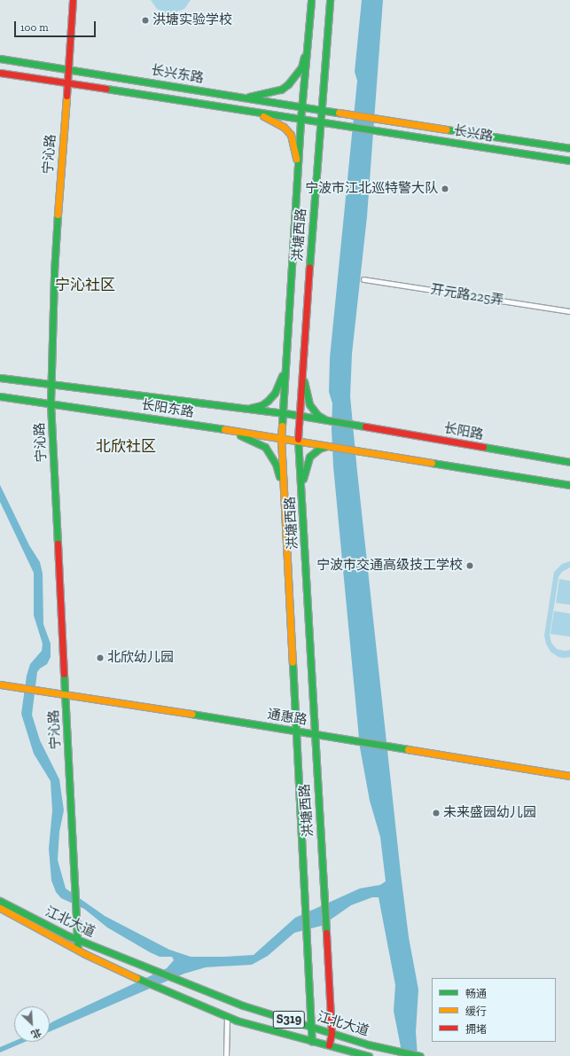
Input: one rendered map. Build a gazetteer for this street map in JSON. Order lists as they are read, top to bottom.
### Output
{
  "streets": {
    "main road": [
      "长兴东路",
      "长兴路",
      "宁沁路",
      "洪塘西路",
      "长阳东路",
      "长阳路",
      "通惠路",
      "江北大道",
      "S319"
    ],
    "street": ["开元路225弄"]
  },
  "crossings": [
    ["长兴东路", "长兴路"],
    ["长兴东路", "宁沁路"],
    ["长兴东路", "洪塘西路"],
    ["宁沁路", "长阳东路"],
    ["宁沁路", "通惠路"],
    ["宁沁路", "江北大道"],
    ["洪塘西路", "长阳东路"],
    ["洪塘西路", "通惠路"],
    ["洪塘西路", "江北大道"],
    ["长阳东路", "长阳路"]
  ],
  "districts": ["宁沁社区", "北欣社区"],
  "places": [
    "洪塘实验学校",
    "宁波市江北巡特警大队",
    "宁波市交通高级技工学校",
    "北欣幼儿园",
    "未来盛园幼儿园"
  ],
  "legend": ["畅通", "缓行", "拥堵"],
  "scale_bar": "100 m",
  "north": "bottom right"
}
